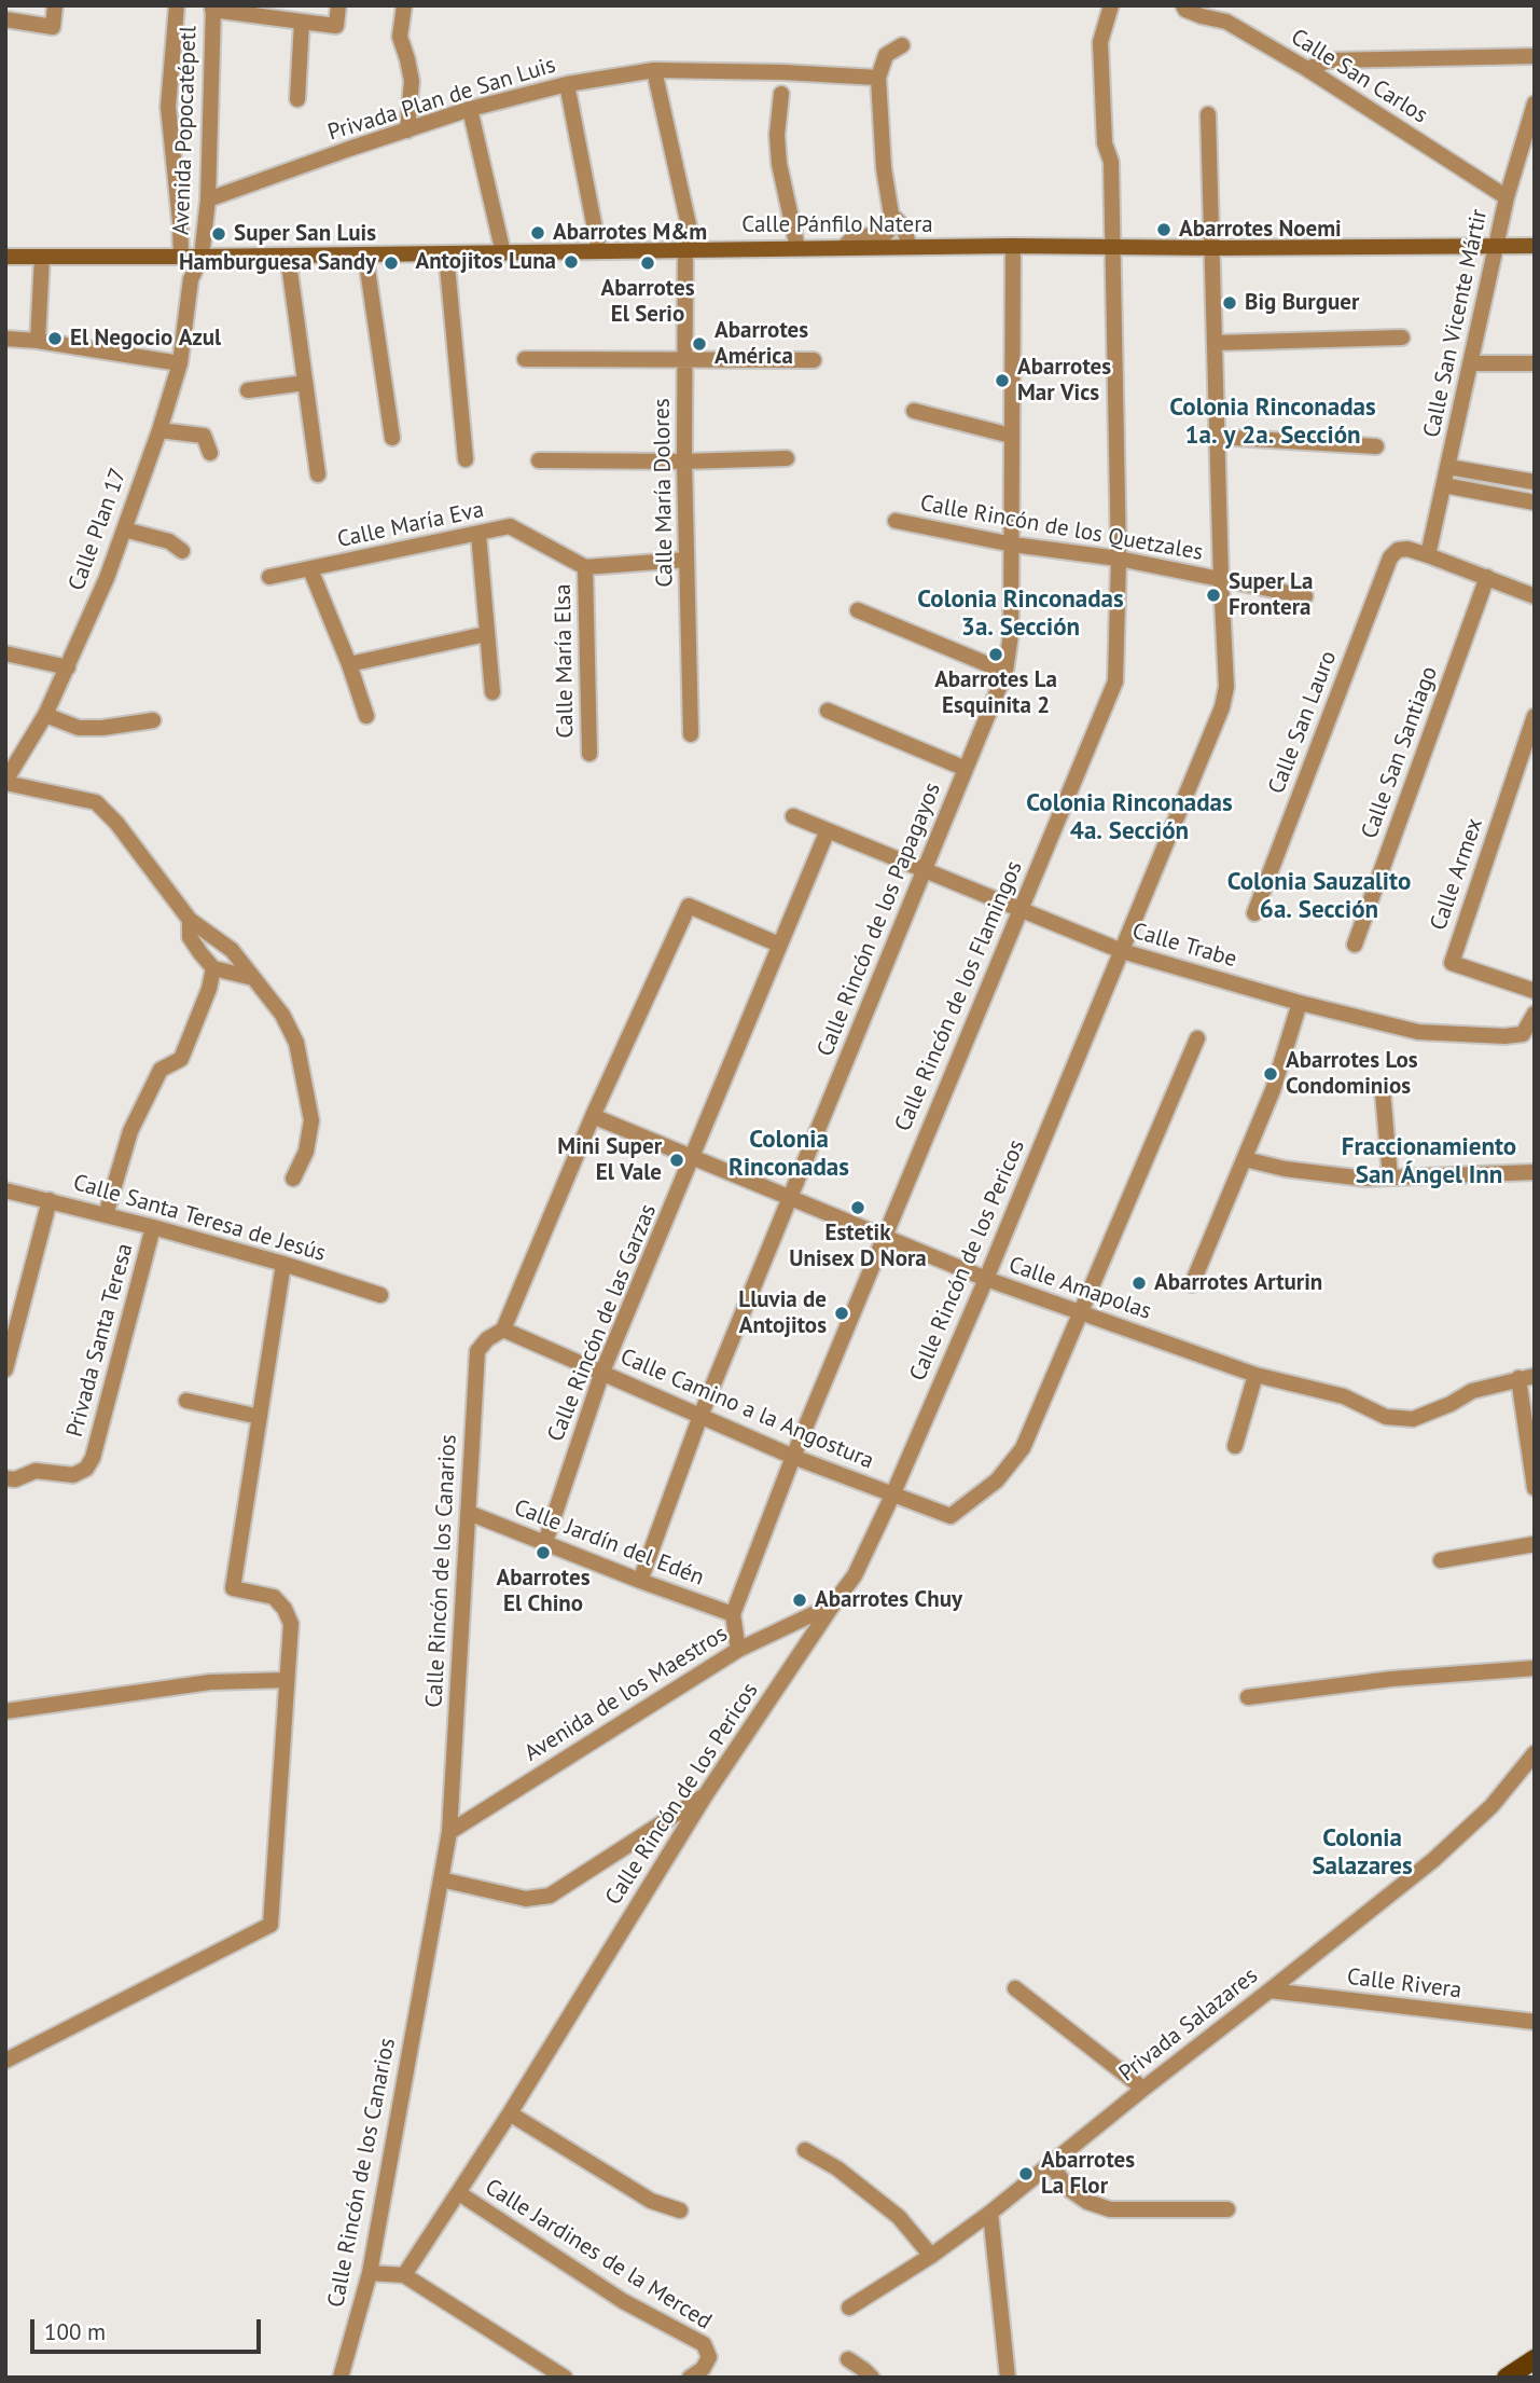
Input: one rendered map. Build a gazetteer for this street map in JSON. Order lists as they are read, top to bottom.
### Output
{
  "streets": {
    "main road": ["Calle Pánfilo Natera"],
    "street": [
      "Calle San Carlos",
      "Privada Plan de San Luis",
      "Avenida Popocatépetl",
      "Calle San Vicente Mártir",
      "Calle María Dolores",
      "Calle María Eva",
      "Calle Rincón de los Quetzales",
      "Calle Plan 17",
      "Calle María Elsa",
      "Calle San Lauro",
      "Calle San Santiago",
      "Calle Armex",
      "Calle Rincón de los Papagayos",
      "Calle Trabe",
      "Calle Rincón de los Flamingos",
      "Calle Santa Teresa de Jesús",
      "Calle Rincón de los Pericos",
      "Calle Amapolas",
      "Calle Rincón de las Garzas",
      "Privada Santa Teresa",
      "Calle Camino a la Angostura",
      "Calle Jardín del Edén",
      "Calle Rincón de los Canarios",
      "Avenida de los Maestros",
      "Calle Rivera",
      "Privada Salazares",
      "Calle Jardines de la Merced"
    ]
  },
  "crossings": [
    ["Calle San Carlos", "Calle San Vicente Mártir"],
    ["Privada Plan de San Luis", "Avenida Popocatépetl"],
    ["Privada Plan de San Luis", "Calle María Dolores"],
    ["Avenida Popocatépetl", "Calle Pánfilo Natera"],
    ["Avenida Popocatépetl", "Calle Plan 17"],
    ["Calle Pánfilo Natera", "Calle San Vicente Mártir"],
    ["Calle Pánfilo Natera", "Calle María Dolores"],
    ["Calle Pánfilo Natera", "Calle Plan 17"],
    ["Calle Pánfilo Natera", "Calle Rincón de los Papagayos"],
    ["Calle Pánfilo Natera", "Calle Rincón de los Flamingos"],
    ["Calle Pánfilo Natera", "Calle Rincón de los Pericos"],
    ["Calle San Vicente Mártir", "Calle San Lauro"],
    ["Calle María Eva", "Calle María Elsa"],
    ["Calle Rincón de los Quetzales", "Calle Rincón de los Papagayos"],
    ["Calle Rincón de los Quetzales", "Calle Rincón de los Flamingos"],
    ["Calle Rincón de los Quetzales", "Calle Rincón de los Pericos"],
    ["Calle Rincón de los Papagayos", "Calle Trabe"],
    ["Calle Rincón de los Papagayos", "Calle Amapolas"],
    ["Calle Rincón de los Papagayos", "Calle Camino a la Angostura"],
    ["Calle Rincón de los Papagayos", "Calle Jardín del Edén"],
    ["Calle Trabe", "Calle Rincón de los Flamingos"],
    ["Calle Trabe", "Calle Rincón de los Pericos"],
    ["Calle Trabe", "Calle Rincón de las Garzas"],
    ["Calle Rincón de los Flamingos", "Calle Amapolas"],
    ["Calle Rincón de los Flamingos", "Calle Camino a la Angostura"],
    ["Calle Rincón de los Flamingos", "Calle Jardín del Edén"],
    ["Calle Rincón de los Flamingos", "Avenida de los Maestros"],
    ["Calle Santa Teresa de Jesús", "Privada Santa Teresa"],
    ["Calle Rincón de los Pericos", "Calle Amapolas"],
    ["Calle Rincón de los Pericos", "Calle Camino a la Angostura"],
    ["Calle Rincón de los Pericos", "Avenida de los Maestros"],
    ["Calle Rincón de los Pericos", "Calle Jardines de la Merced"],
    ["Calle Amapolas", "Calle Rincón de las Garzas"],
    ["Calle Amapolas", "Calle Camino a la Angostura"],
    ["Calle Amapolas", "Calle Rincón de los Canarios"],
    ["Calle Rincón de las Garzas", "Calle Camino a la Angostura"],
    ["Calle Rincón de las Garzas", "Calle Jardín del Edén"],
    ["Calle Rincón de las Garzas", "Calle Rincón de los Canarios"],
    ["Calle Camino a la Angostura", "Calle Rincón de los Canarios"],
    ["Calle Jardín del Edén", "Calle Rincón de los Canarios"],
    ["Calle Rincón de los Canarios", "Avenida de los Maestros"],
    ["Calle Rivera", "Privada Salazares"]
  ],
  "districts": [
    "Colonia Rinconadas 1a. y 2a. Sección",
    "Colonia Rinconadas 3a. Sección",
    "Colonia Rinconadas 4a. Sección",
    "Colonia Sauzalito 6a. Sección",
    "Colonia Rinconadas",
    "Fraccionamiento San Ángel Inn",
    "Colonia Salazares"
  ],
  "places": [
    "Abarrotes Noemi",
    "Abarrotes M&m",
    "Super San Luis",
    "Antojitos Luna",
    "Hamburguesa Sandy",
    "Abarrotes El Serio",
    "Big Burguer",
    "El Negocio Azul",
    "Abarrotes América",
    "Abarrotes Mar Vics",
    "Super La Frontera",
    "Abarrotes La Esquinita 2",
    "Abarrotes Los Condominios",
    "Mini Super El Vale",
    "Estetik Unisex D Nora",
    "Abarrotes Arturin",
    "Lluvia de Antojitos",
    "Abarrotes El Chino",
    "Abarrotes Chuy",
    "Abarrotes La Flor"
  ],
  "scale_bar": "100 m"
}
